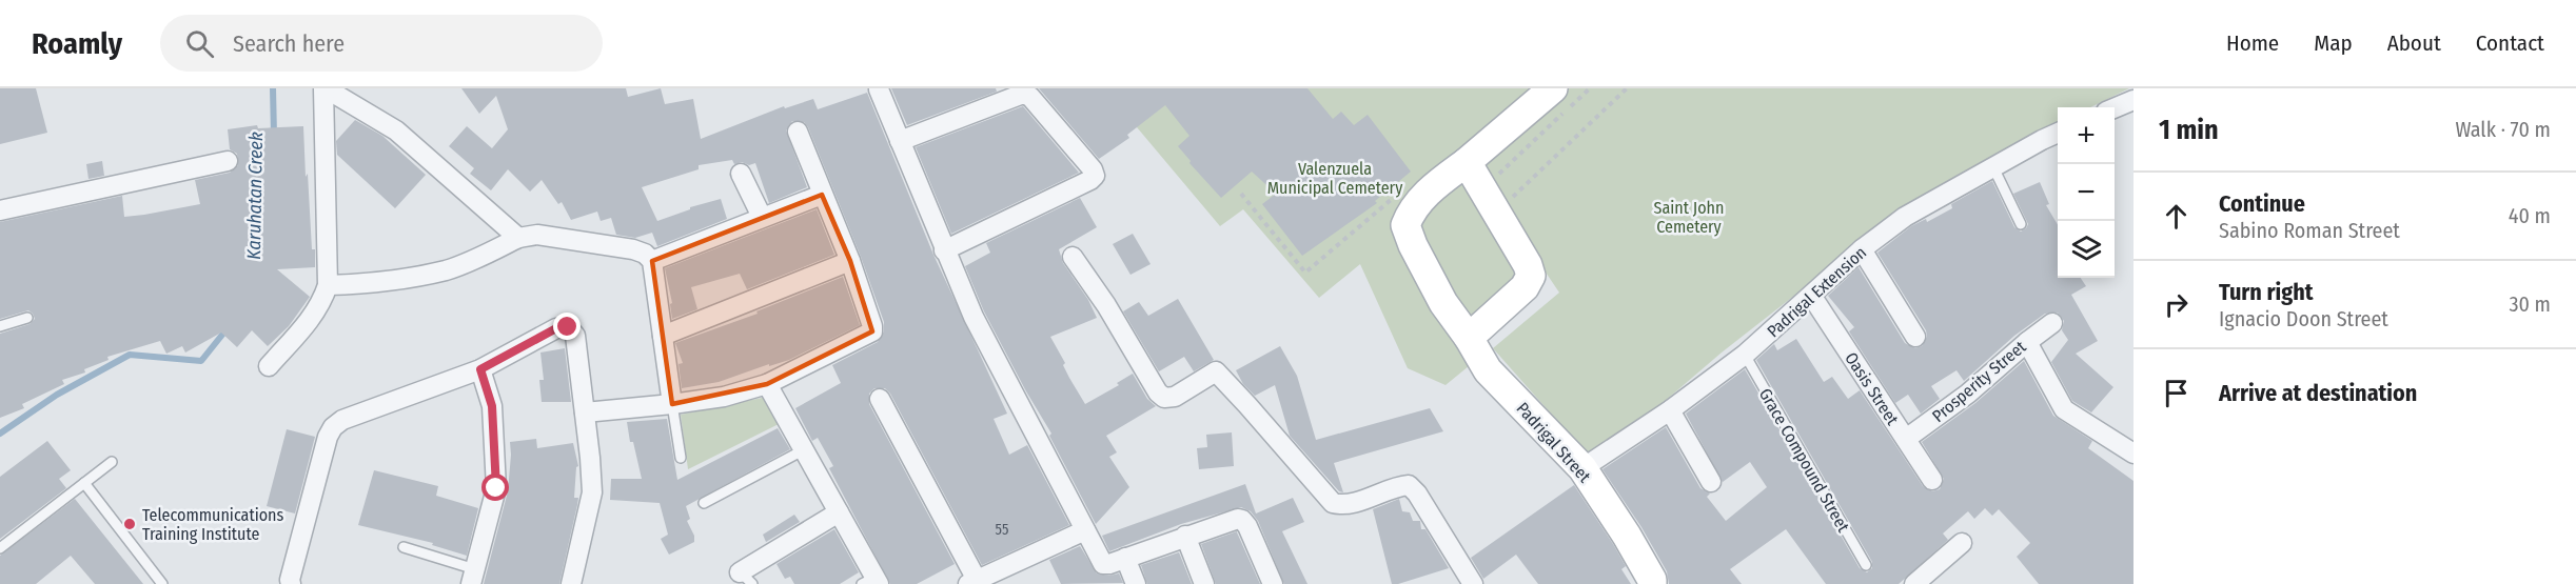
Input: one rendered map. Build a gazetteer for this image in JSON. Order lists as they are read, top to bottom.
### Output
{
  "streets": {
    "street": [
      "Padrigal Extension",
      "Prosperity Street",
      "Oasis Street",
      "Padrigal Street"
    ],
    "lane": ["Grace Compound Street"]
  },
  "crossings": [
    ["Padrigal Extension", "Oasis Street"],
    ["Padrigal Extension", "Padrigal Street"],
    ["Padrigal Extension", "Grace Compound Street"],
    ["Prosperity Street", "Oasis Street"]
  ],
  "water": ["Karuhatan Creek"],
  "parks": ["Valenzuela Municipal Cemetery", "Saint John Cemetery"],
  "places": ["Telecommunications Training Institute"],
  "house_numbers": ["55"],
  "page": {
    "header": "Roamly",
    "search": "Search here",
    "nav": [
      "Home",
      "Map",
      "About",
      "Contact"
    ],
    "heading": ["1 min", "Walk · 70 m"],
    "map_buttons": ["+", "−"],
    "list": [
      ["Continue", "Sabino Roman Street", "40 m"],
      ["Turn right", "Ignacio Doon Street", "30 m"],
      "Arrive at destination"
    ]
  }
}
